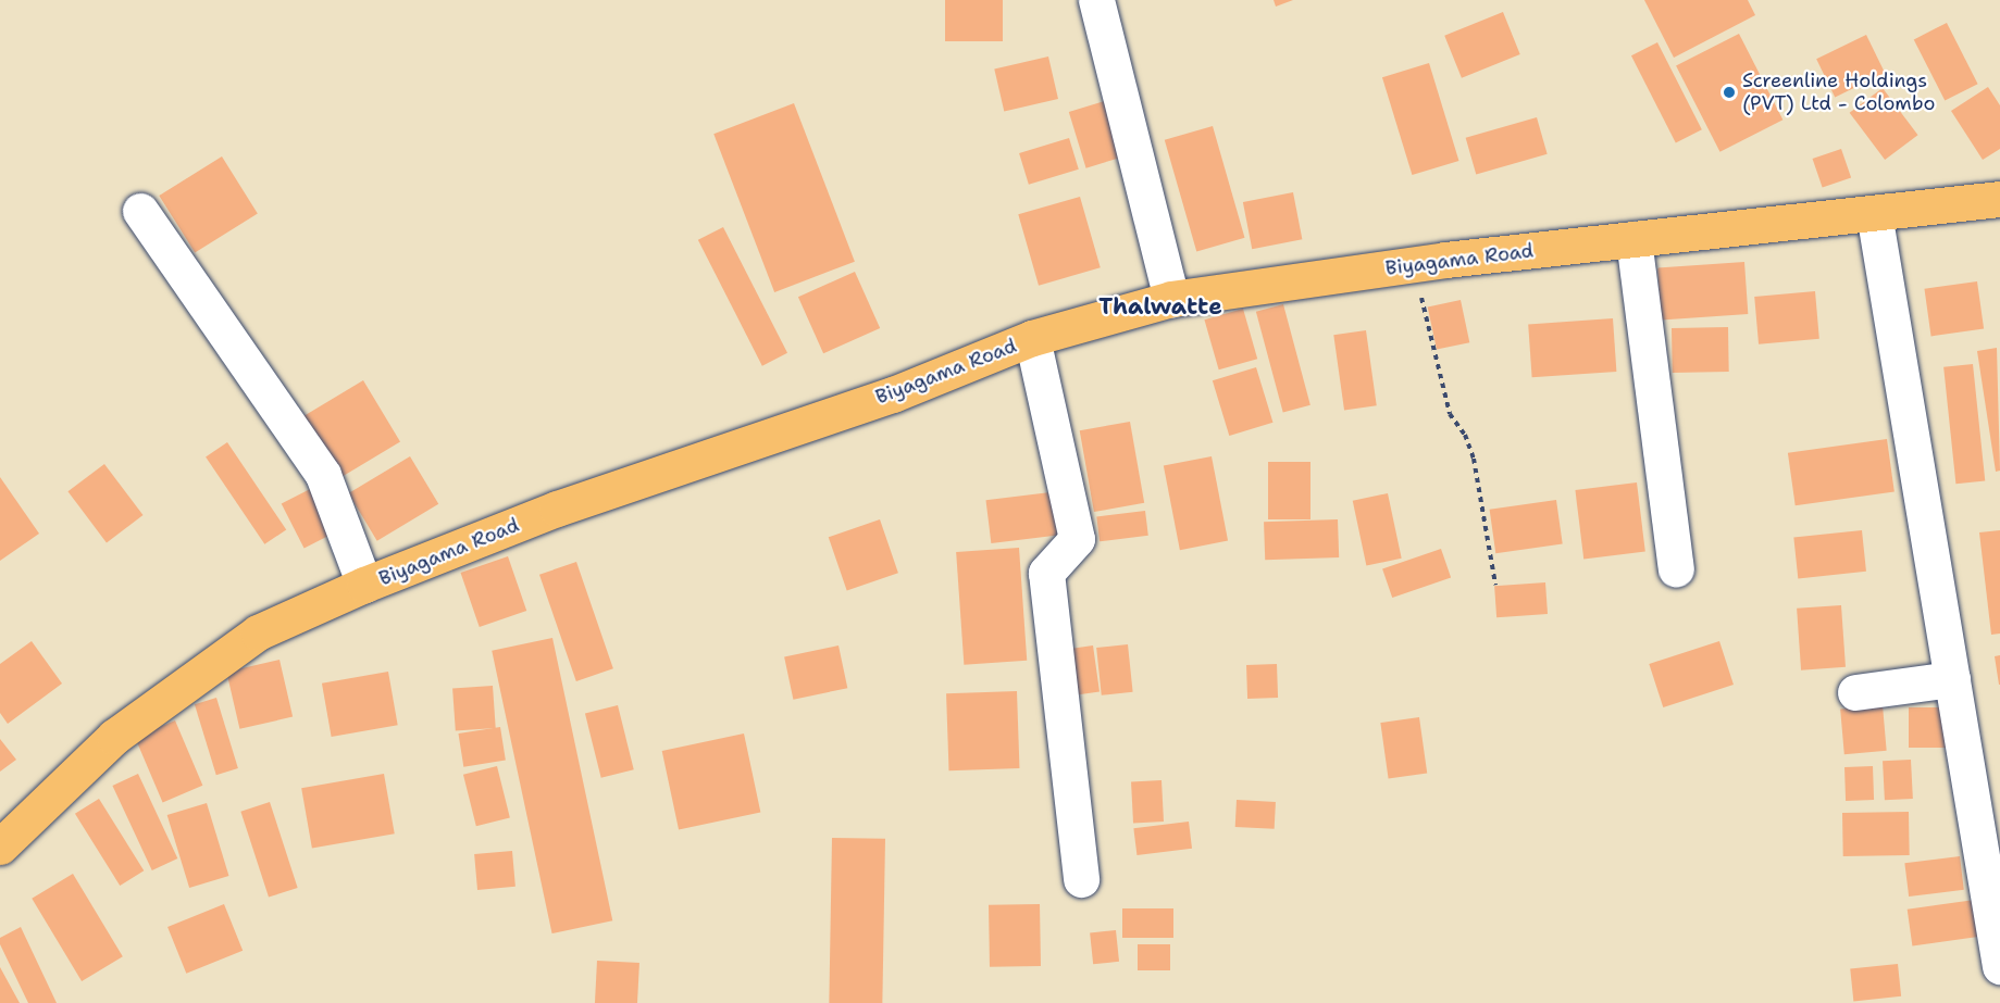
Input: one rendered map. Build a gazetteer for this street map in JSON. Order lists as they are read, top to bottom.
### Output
{
  "streets": {
    "main road": ["Biyagama Road"]
  },
  "districts": ["Thalwatte"],
  "places": ["Screenline Holdings (PVT) Ltd - Colombo"]
}
